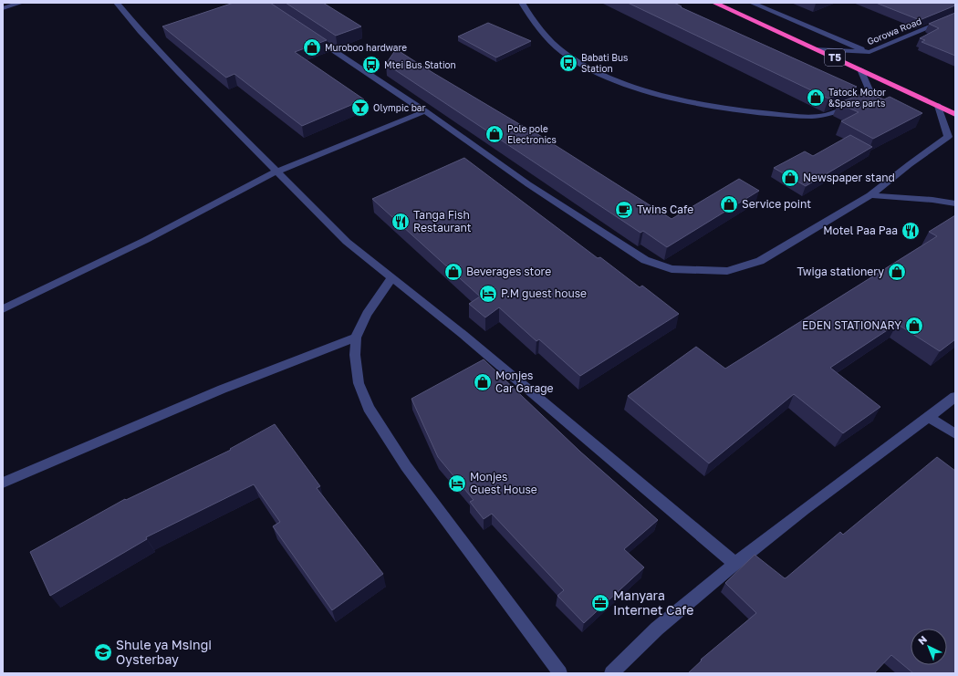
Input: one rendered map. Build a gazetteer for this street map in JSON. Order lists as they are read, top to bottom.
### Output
{
  "streets": {
    "highway": ["T5"],
    "street": ["Gorowa Road"]
  },
  "crossings": [
    ["Gorowa Road", "T5"]
  ],
  "places": {
    "shop": [
      "Muroboo hardware",
      "Tatock Motor &Spare parts",
      "Pole pole Electronics",
      "Newspaper stand",
      "Service point",
      "Beverages store",
      "Twiga stationery",
      "EDEN STATIONARY",
      "Monjes Car Garage"
    ],
    "bus stop": ["Babati Bus Station", "Mtei Bus Station"],
    "bar": ["Olympic bar"],
    "cafe": ["Twins Cafe"],
    "restaurant": ["Tanga Fish Restaurant", "Motel Paa Paa"],
    "hotel": ["P.M guest house", "Monjes Guest House"],
    "office": ["Manyara Internet Cafe"],
    "school or university": ["Shule ya Msingi Oysterbay"]
  },
  "north": "top left"
}
